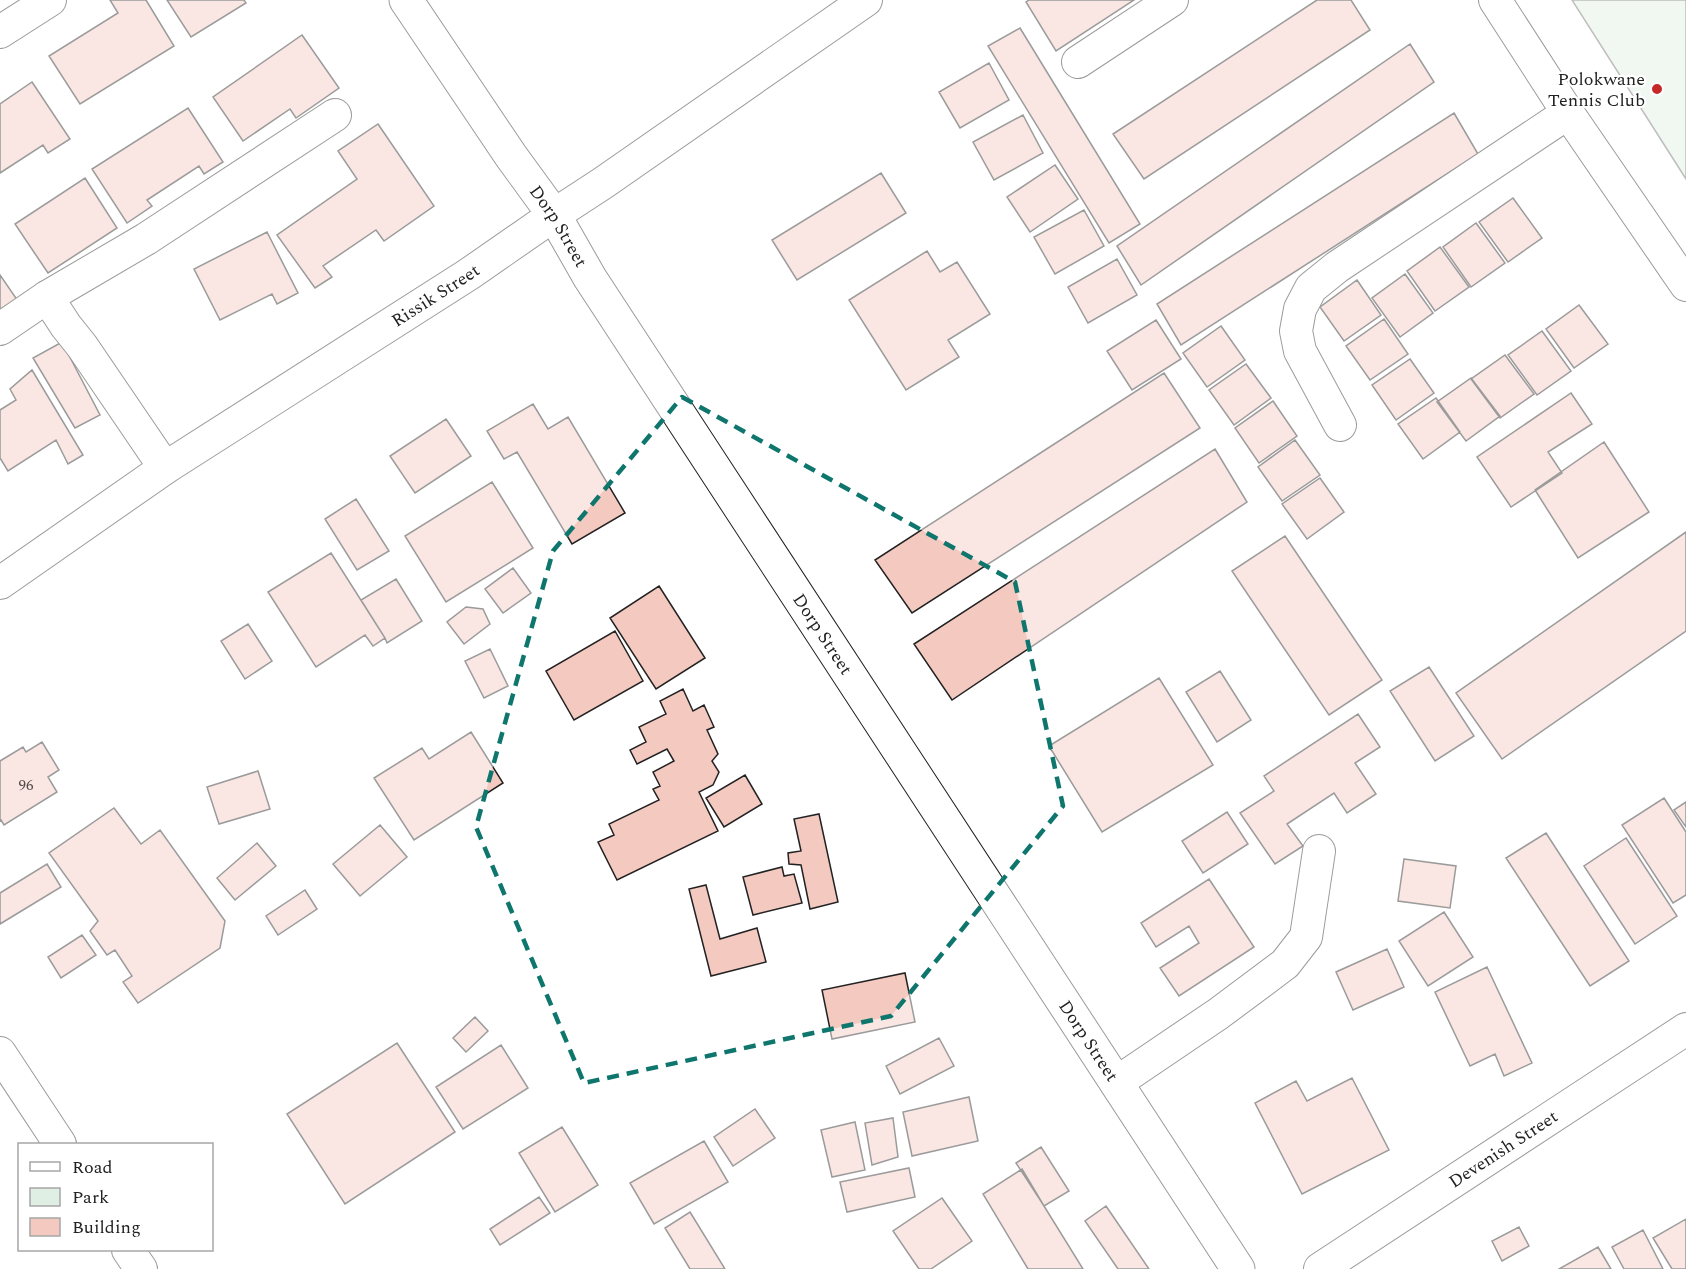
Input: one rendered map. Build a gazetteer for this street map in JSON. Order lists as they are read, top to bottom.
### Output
{
  "streets": {
    "street": ["Dorp Street", "Rissik Street", "Devenish Street"]
  },
  "crossings": [
    ["Dorp Street", "Rissik Street"]
  ],
  "places": ["Polokwane Tennis Club"],
  "house_numbers": ["96"],
  "legend": ["Road", "Park", "Building"]
}
